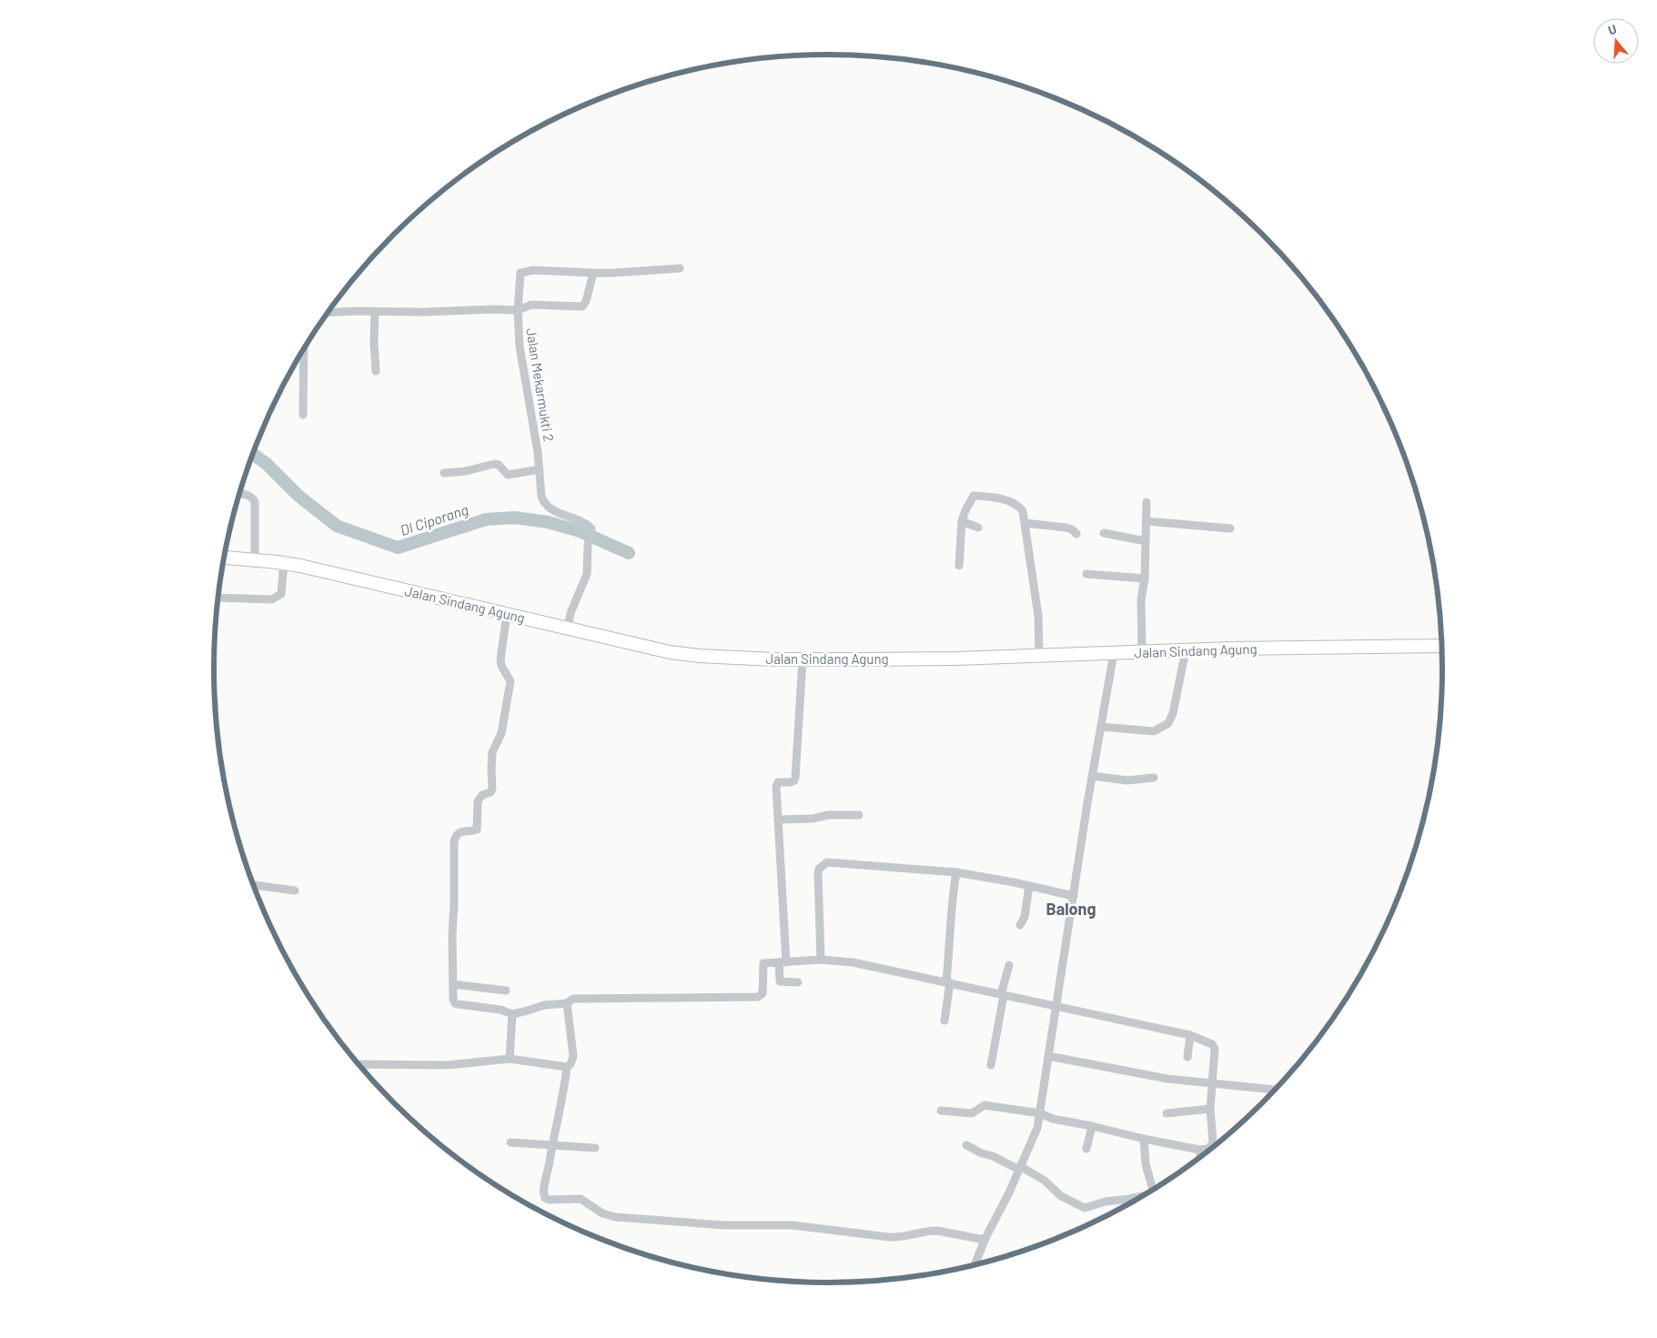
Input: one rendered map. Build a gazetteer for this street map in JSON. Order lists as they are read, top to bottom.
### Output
{
  "streets": {
    "main road": ["Jalan Sindang Agung"],
    "street": ["Jalan Mekarmukti 2"]
  },
  "crossings": [
    ["Jalan Mekarmukti 2", "Jalan Sindang Agung"]
  ],
  "districts": ["Balong"],
  "water": ["DI Ciporang"],
  "north": "top"
}
